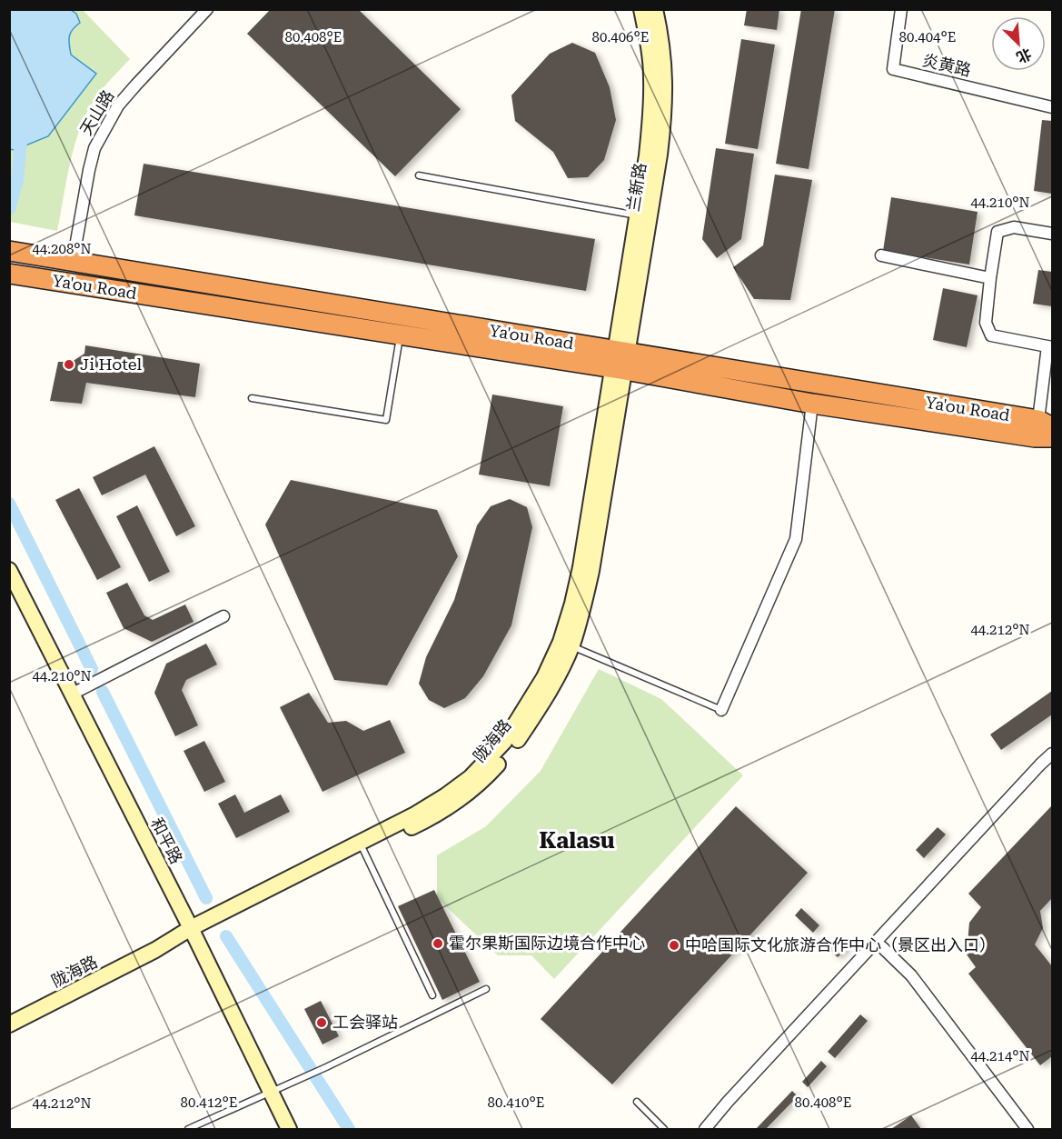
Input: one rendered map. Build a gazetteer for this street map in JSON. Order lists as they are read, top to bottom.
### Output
{
  "streets": {
    "highway": ["Ya'ou Road"],
    "street": [
      "炎黄路",
      "天山路",
      "兰新路",
      "陇海路",
      "和平路"
    ]
  },
  "crossings": [
    ["天山路", "Ya'ou Road"],
    ["兰新路", "Ya'ou Road"],
    ["兰新路", "陇海路"],
    ["Ya'ou Road", "陇海路"],
    ["陇海路", "和平路"]
  ],
  "districts": ["Kalasu"],
  "places": [
    "Ji Hotel",
    "霍尔果斯国际边境合作中心",
    "中哈国际文化旅游合作中心（景区出入口）",
    "工会驿站"
  ],
  "north": "bottom right",
  "coordinates": [
    "80.408°E",
    "80.406°E",
    "80.404°E",
    "44.210°N",
    "44.208°N",
    "44.212°N",
    "44.214°N",
    "80.412°E",
    "80.410°E"
  ]
}
